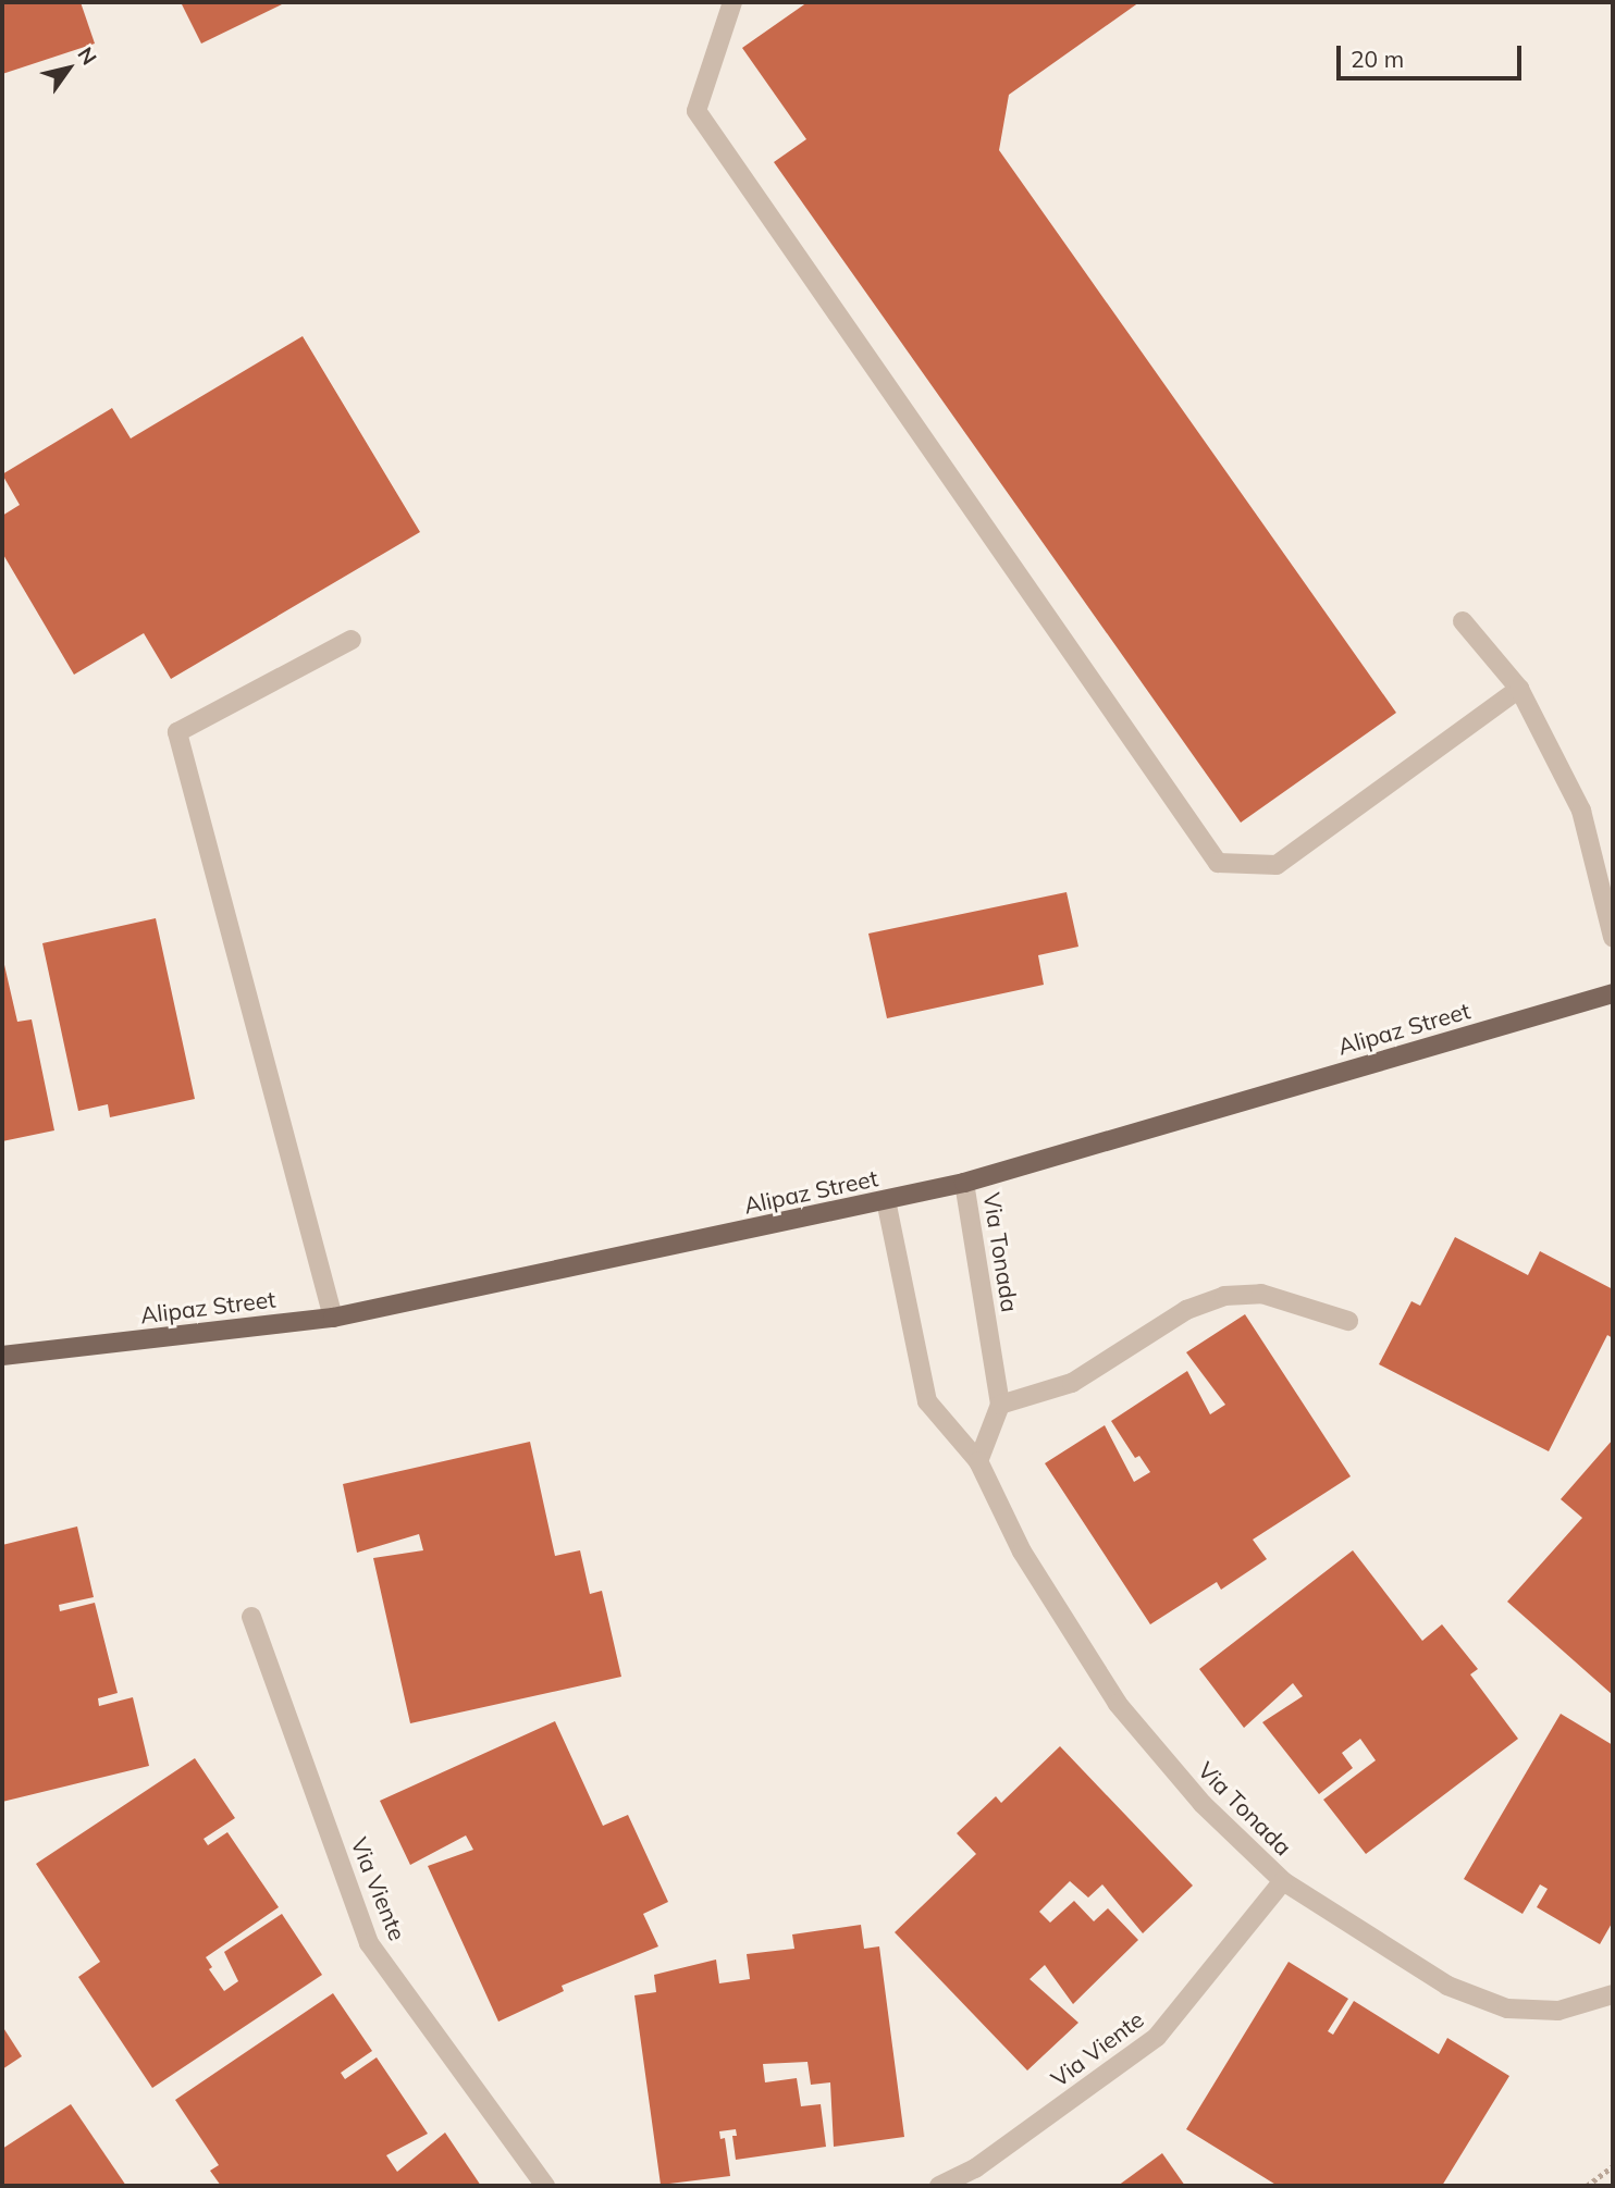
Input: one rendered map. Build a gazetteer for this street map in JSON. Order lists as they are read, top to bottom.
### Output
{
  "streets": {
    "main road": ["Alipaz Street"],
    "street": ["Via Tonada", "Via Viente"]
  },
  "crossings": [
    ["Alipaz Street", "Via Tonada"],
    ["Via Tonada", "Via Viente"]
  ],
  "scale_bar": "20 m",
  "north": "top right"
}
